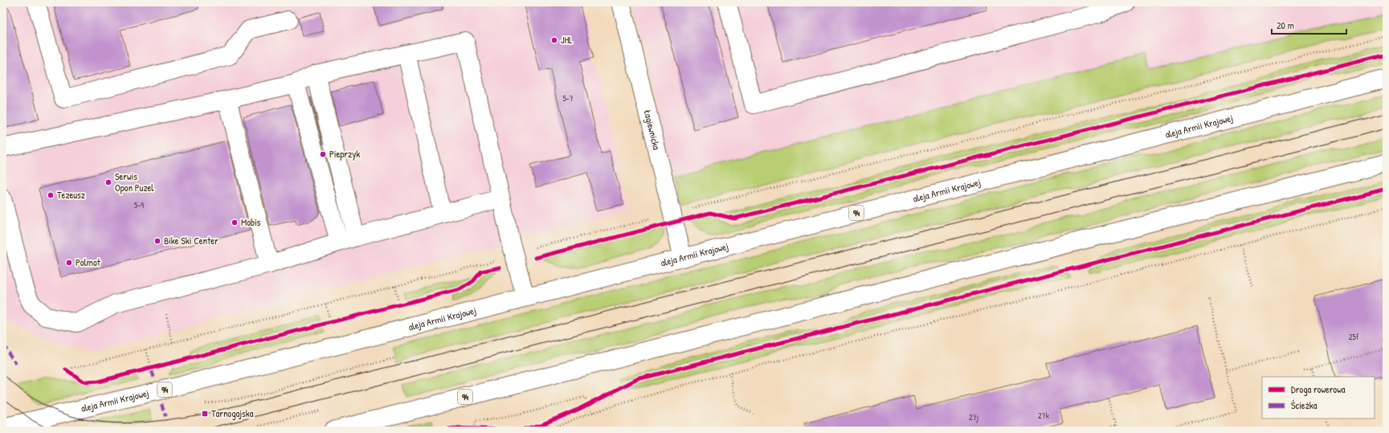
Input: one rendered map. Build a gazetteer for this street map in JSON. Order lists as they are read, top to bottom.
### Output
{
  "streets": {
    "main road": ["aleja Armii Krajowej", "Łagiewnicka", "94"]
  },
  "crossings": [
    ["aleja Armii Krajowej", "Łagiewnicka"]
  ],
  "places": {
    "other": [
      "JHL",
      "Pieprzyk",
      "Serwis Opon Puzel",
      "Tezeusz",
      "Mobis",
      "Bike Ski Center",
      "Polmot"
    ],
    "transit": ["Tarnogajska"]
  },
  "house_numbers": [
    "5-7",
    "5-9",
    "25f",
    "27k",
    "27j"
  ],
  "legend": ["Droga rowerowa", "Ścieżka"],
  "scale_bar": "20 m"
}
